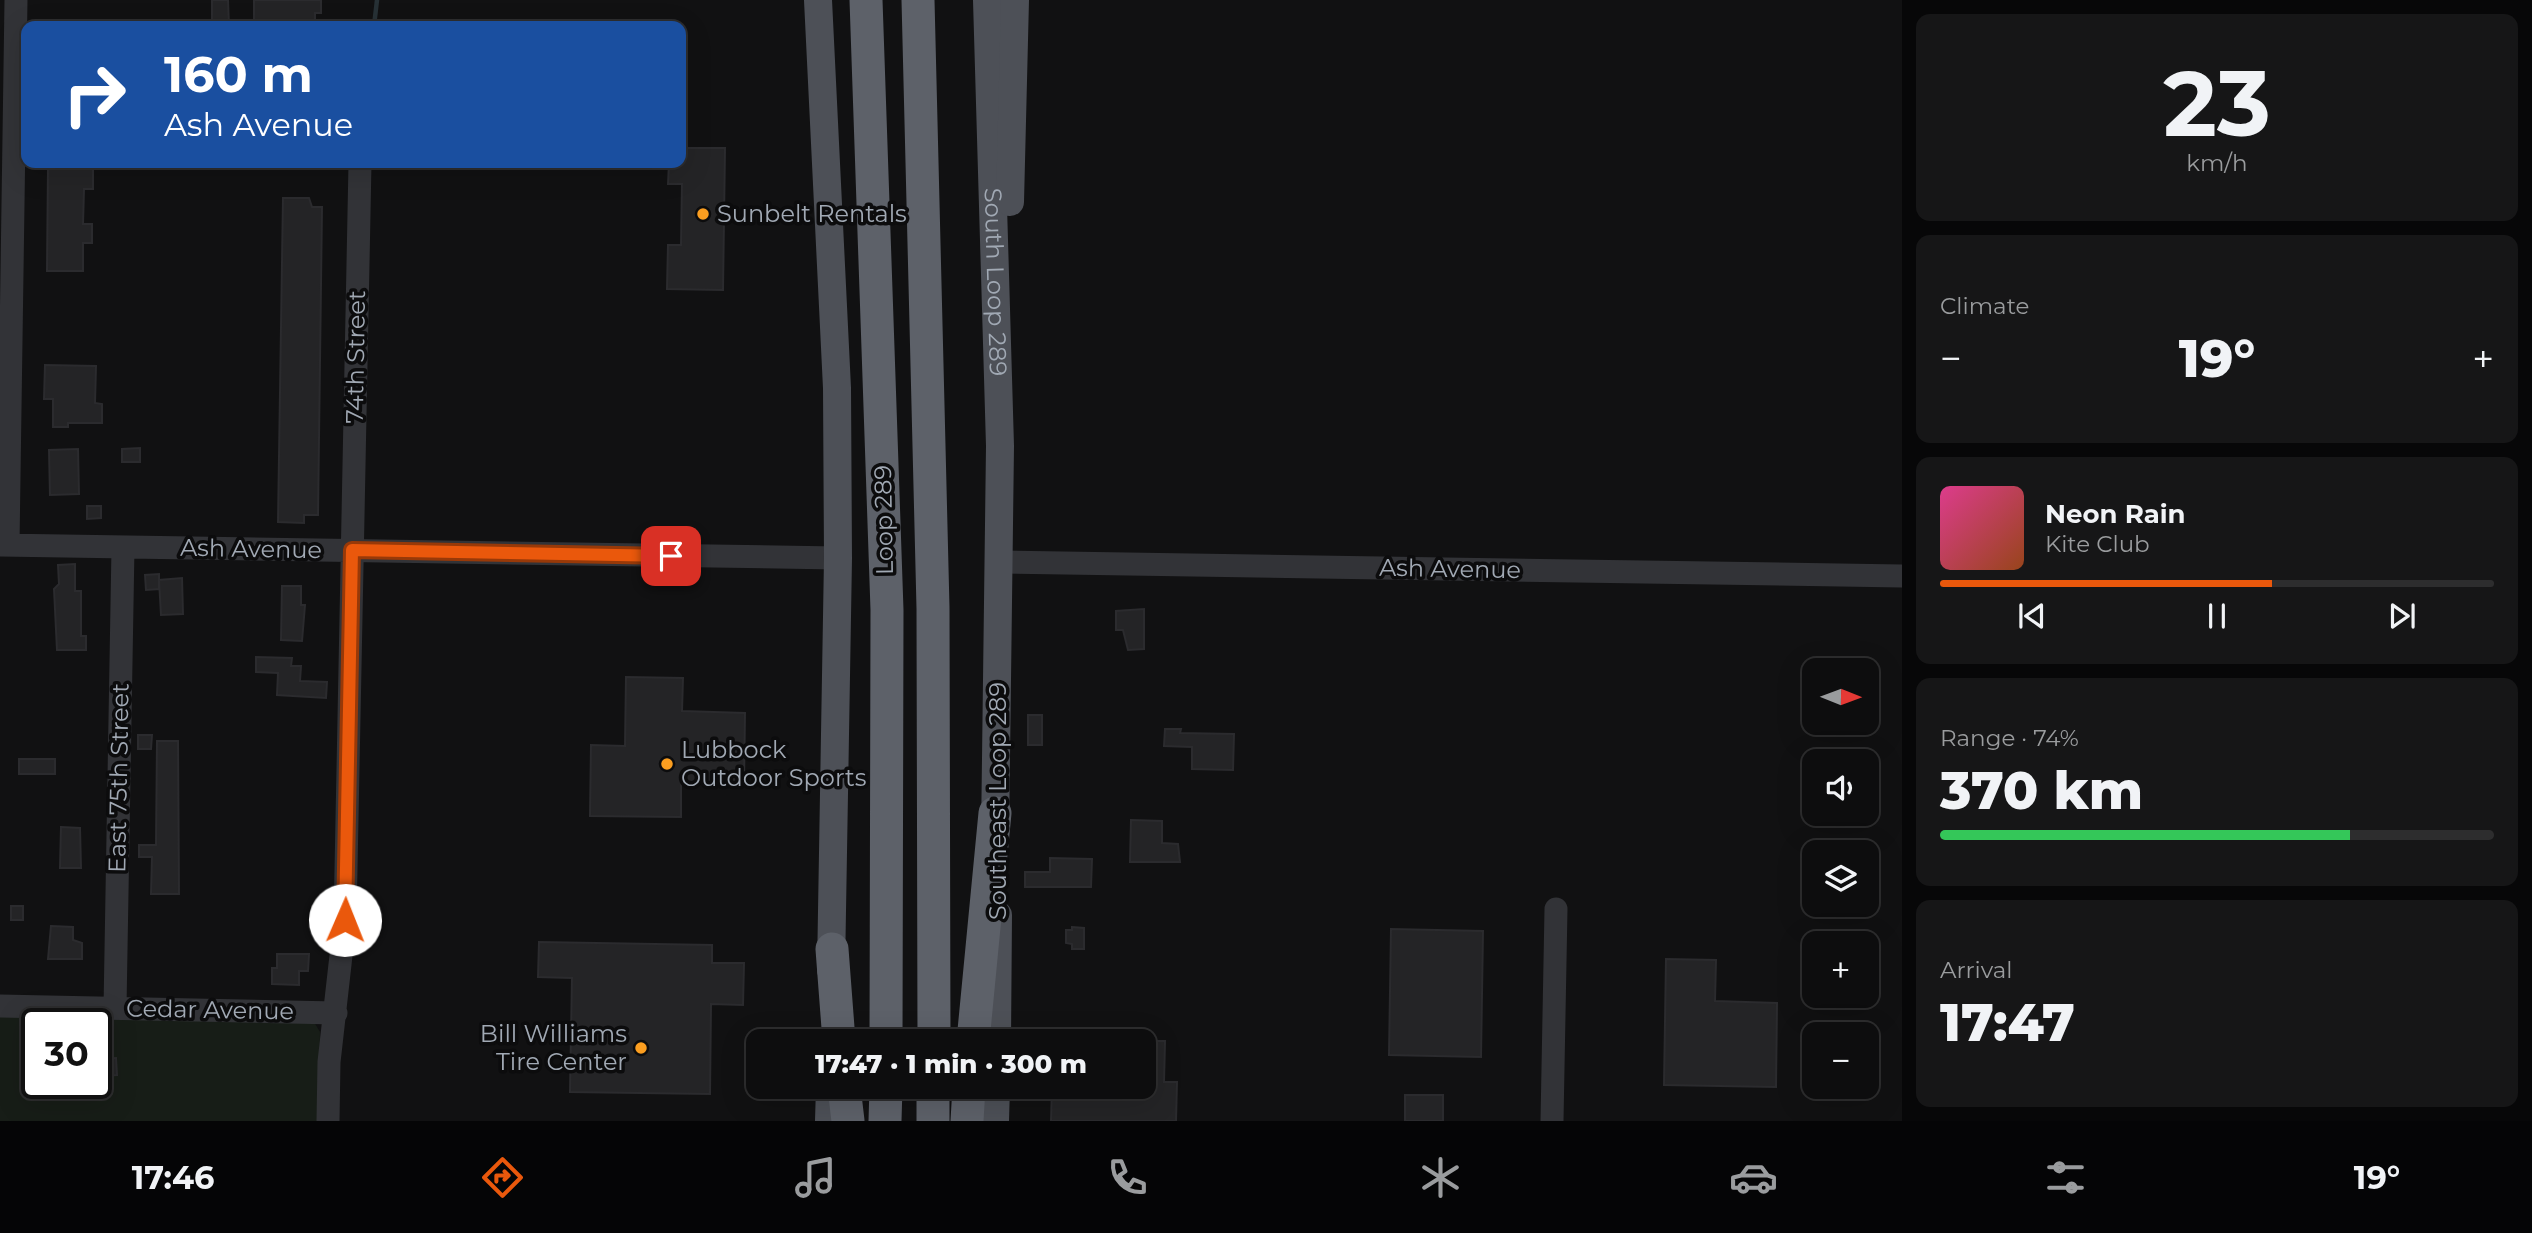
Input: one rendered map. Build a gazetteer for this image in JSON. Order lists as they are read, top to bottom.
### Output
{
  "streets": {
    "highway": ["Loop 289"],
    "main road": ["South Loop 289", "Southeast Loop 289"],
    "street": [
      "74th Street",
      "Ash Avenue",
      "East 75th Street",
      "Cedar Avenue"
    ]
  },
  "crossings": [
    ["South Loop 289", "Ash Avenue"],
    ["South Loop 289", "Southeast Loop 289"],
    ["74th Street", "Ash Avenue"],
    ["74th Street", "Cedar Avenue"],
    ["Ash Avenue", "East 75th Street"],
    ["Ash Avenue", "Southeast Loop 289"],
    ["East 75th Street", "Cedar Avenue"]
  ],
  "places": ["Sunbelt Rentals", "Lubbock Outdoor Sports", "Bill Williams Tire Center"],
  "north": "right",
  "page": {
    "tile": [
      ["23", "km/h"],
      "Climate",
      ["Range · 74%", "370 km"],
      ["Arrival", "17:47"]
    ],
    "turn": ["160 m", "Ash Avenue"],
    "heat": ["−", "19°", "+"],
    "song": ["Neon Rain", "Kite Club"],
    "map_buttons": ["+", "−"],
    "limit": "30",
    "trip": "17:47 · 1 min · 300 m",
    "tabs": ["17:46", "19°"]
  }
}
